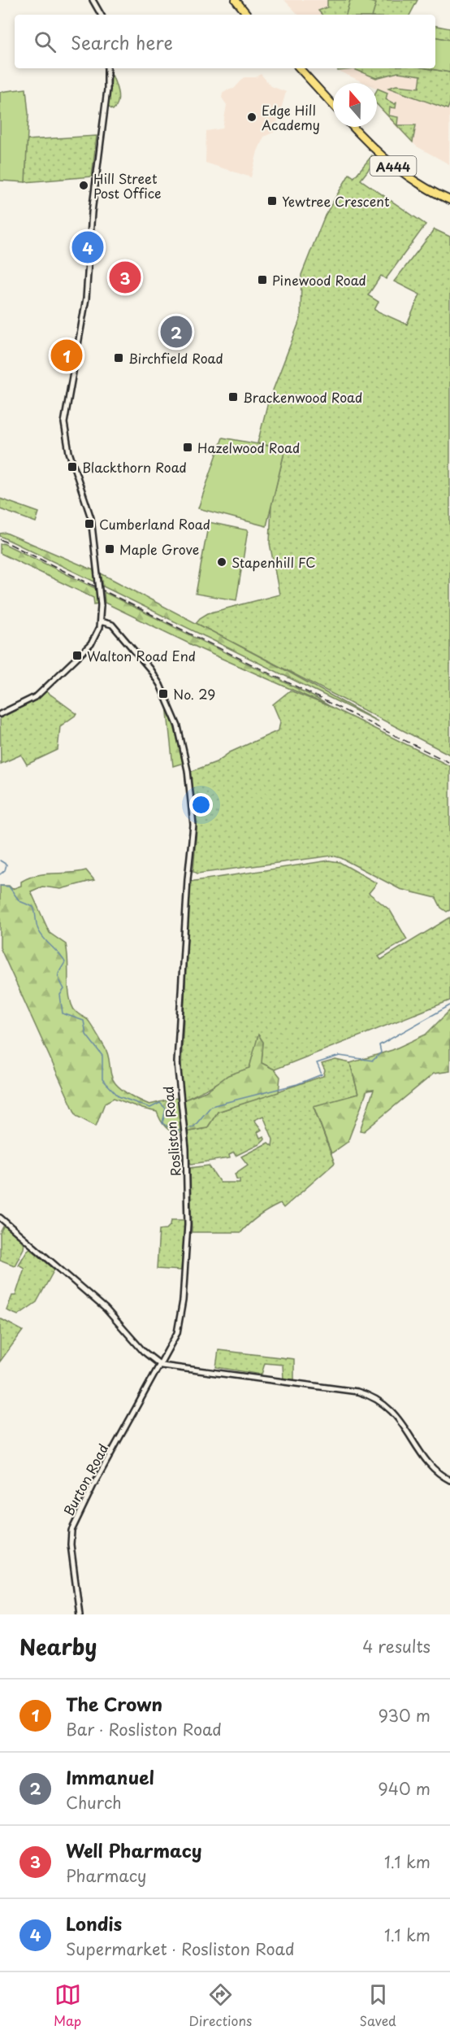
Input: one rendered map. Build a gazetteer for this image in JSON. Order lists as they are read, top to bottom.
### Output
{
  "streets": {
    "highway": ["A444"],
    "street": ["Rosliston Road", "Burton Road"]
  },
  "crossings": [
    ["Rosliston Road", "Burton Road"]
  ],
  "places": {
    "other": ["Edge Hill Academy", "Hill Street Post Office", "Stapenhill FC"],
    "transit": [
      "Yewtree Crescent",
      "Pinewood Road",
      "Birchfield Road",
      "Brackenwood Road",
      "Hazelwood Road",
      "Blackthorn Road",
      "Cumberland Road",
      "Maple Grove",
      "Walton Road End",
      "No. 29"
    ]
  },
  "north": "top",
  "page": {
    "search": "Search here",
    "pins": [
      "4",
      "3",
      "2",
      "1"
    ],
    "heading": ["Nearby", "4 results"],
    "list": [
      {
        "mark": "1",
        "name": "The Crown",
        "note": "Bar · Rosliston Road",
        "value": "930 m"
      },
      {
        "mark": "2",
        "name": "Immanuel",
        "note": "Church",
        "value": "940 m"
      },
      {
        "mark": "3",
        "name": "Well Pharmacy",
        "note": "Pharmacy",
        "value": "1.1 km"
      },
      {
        "mark": "4",
        "name": "Londis",
        "note": "Supermarket · Rosliston Road",
        "value": "1.1 km"
      }
    ],
    "nav": ["Map", "Directions", "Saved"]
  }
}
